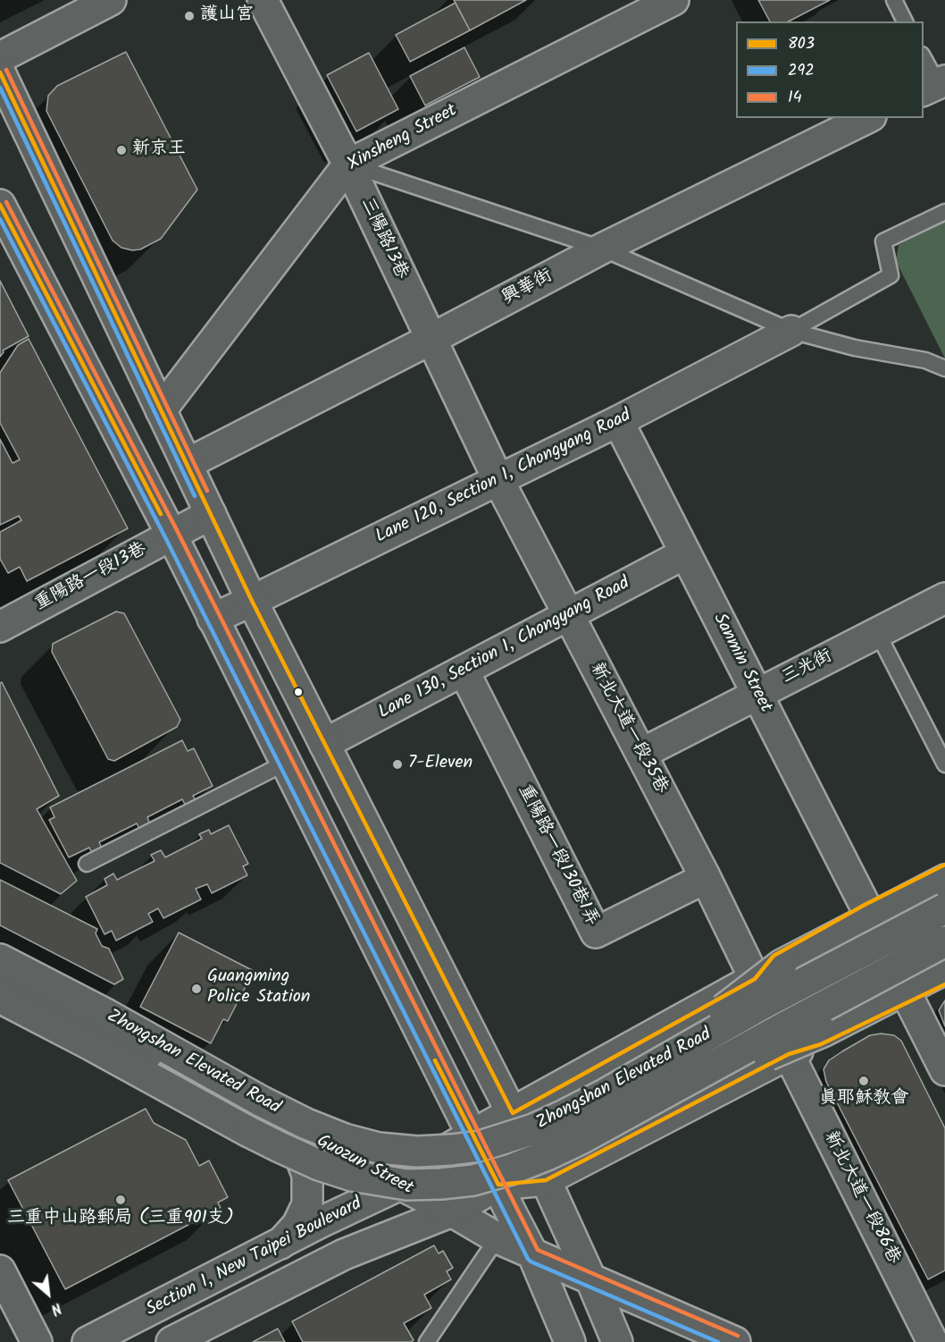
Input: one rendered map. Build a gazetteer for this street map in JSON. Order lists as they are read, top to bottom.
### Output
{
  "streets": {
    "main road": [
      "Xinsheng Street",
      "三陽路13巷",
      "興華街",
      "Lane 120, Section 1, Chongyang Road",
      "重陽路一段13巷",
      "Lane 130, Section 1, Chongyang Road",
      "Sanmin Street",
      "三光街",
      "新北大道一段35巷",
      "重陽路一段130巷1弄",
      "Zhongshan Elevated Road",
      "Guozun Street",
      "新北大道一段86巷",
      "Section 1, New Taipei Boulevard"
    ]
  },
  "crossings": [
    ["Xinsheng Street", "三陽路13巷"],
    ["三陽路13巷", "興華街"],
    ["三陽路13巷", "Lane 120, Section 1, Chongyang Road"],
    ["三陽路13巷", "新北大道一段35巷"],
    ["Lane 120, Section 1, Chongyang Road", "Sanmin Street"],
    ["Lane 120, Section 1, Chongyang Road", "新北大道一段35巷"],
    ["Lane 130, Section 1, Chongyang Road", "Sanmin Street"],
    ["Lane 130, Section 1, Chongyang Road", "新北大道一段35巷"],
    ["Lane 130, Section 1, Chongyang Road", "重陽路一段130巷1弄"],
    ["Sanmin Street", "三光街"],
    ["Sanmin Street", "Section 1, New Taipei Boulevard"],
    ["三光街", "新北大道一段35巷"],
    ["新北大道一段35巷", "重陽路一段130巷1弄"],
    ["新北大道一段35巷", "新北大道一段86巷"],
    ["新北大道一段35巷", "Section 1, New Taipei Boulevard"],
    ["Guozun Street", "Section 1, New Taipei Boulevard"],
    ["新北大道一段86巷", "Section 1, New Taipei Boulevard"]
  ],
  "places": [
    "護山宮",
    "新京王",
    "7-Eleven",
    "Guangming Police Station",
    "真耶穌教會",
    "三重中山路郵局 (三重901支)"
  ],
  "lines": ["transit line 14", "transit line 803", "transit line 292"],
  "legend": ["803", "292", "14"],
  "north": "bottom right"
}
